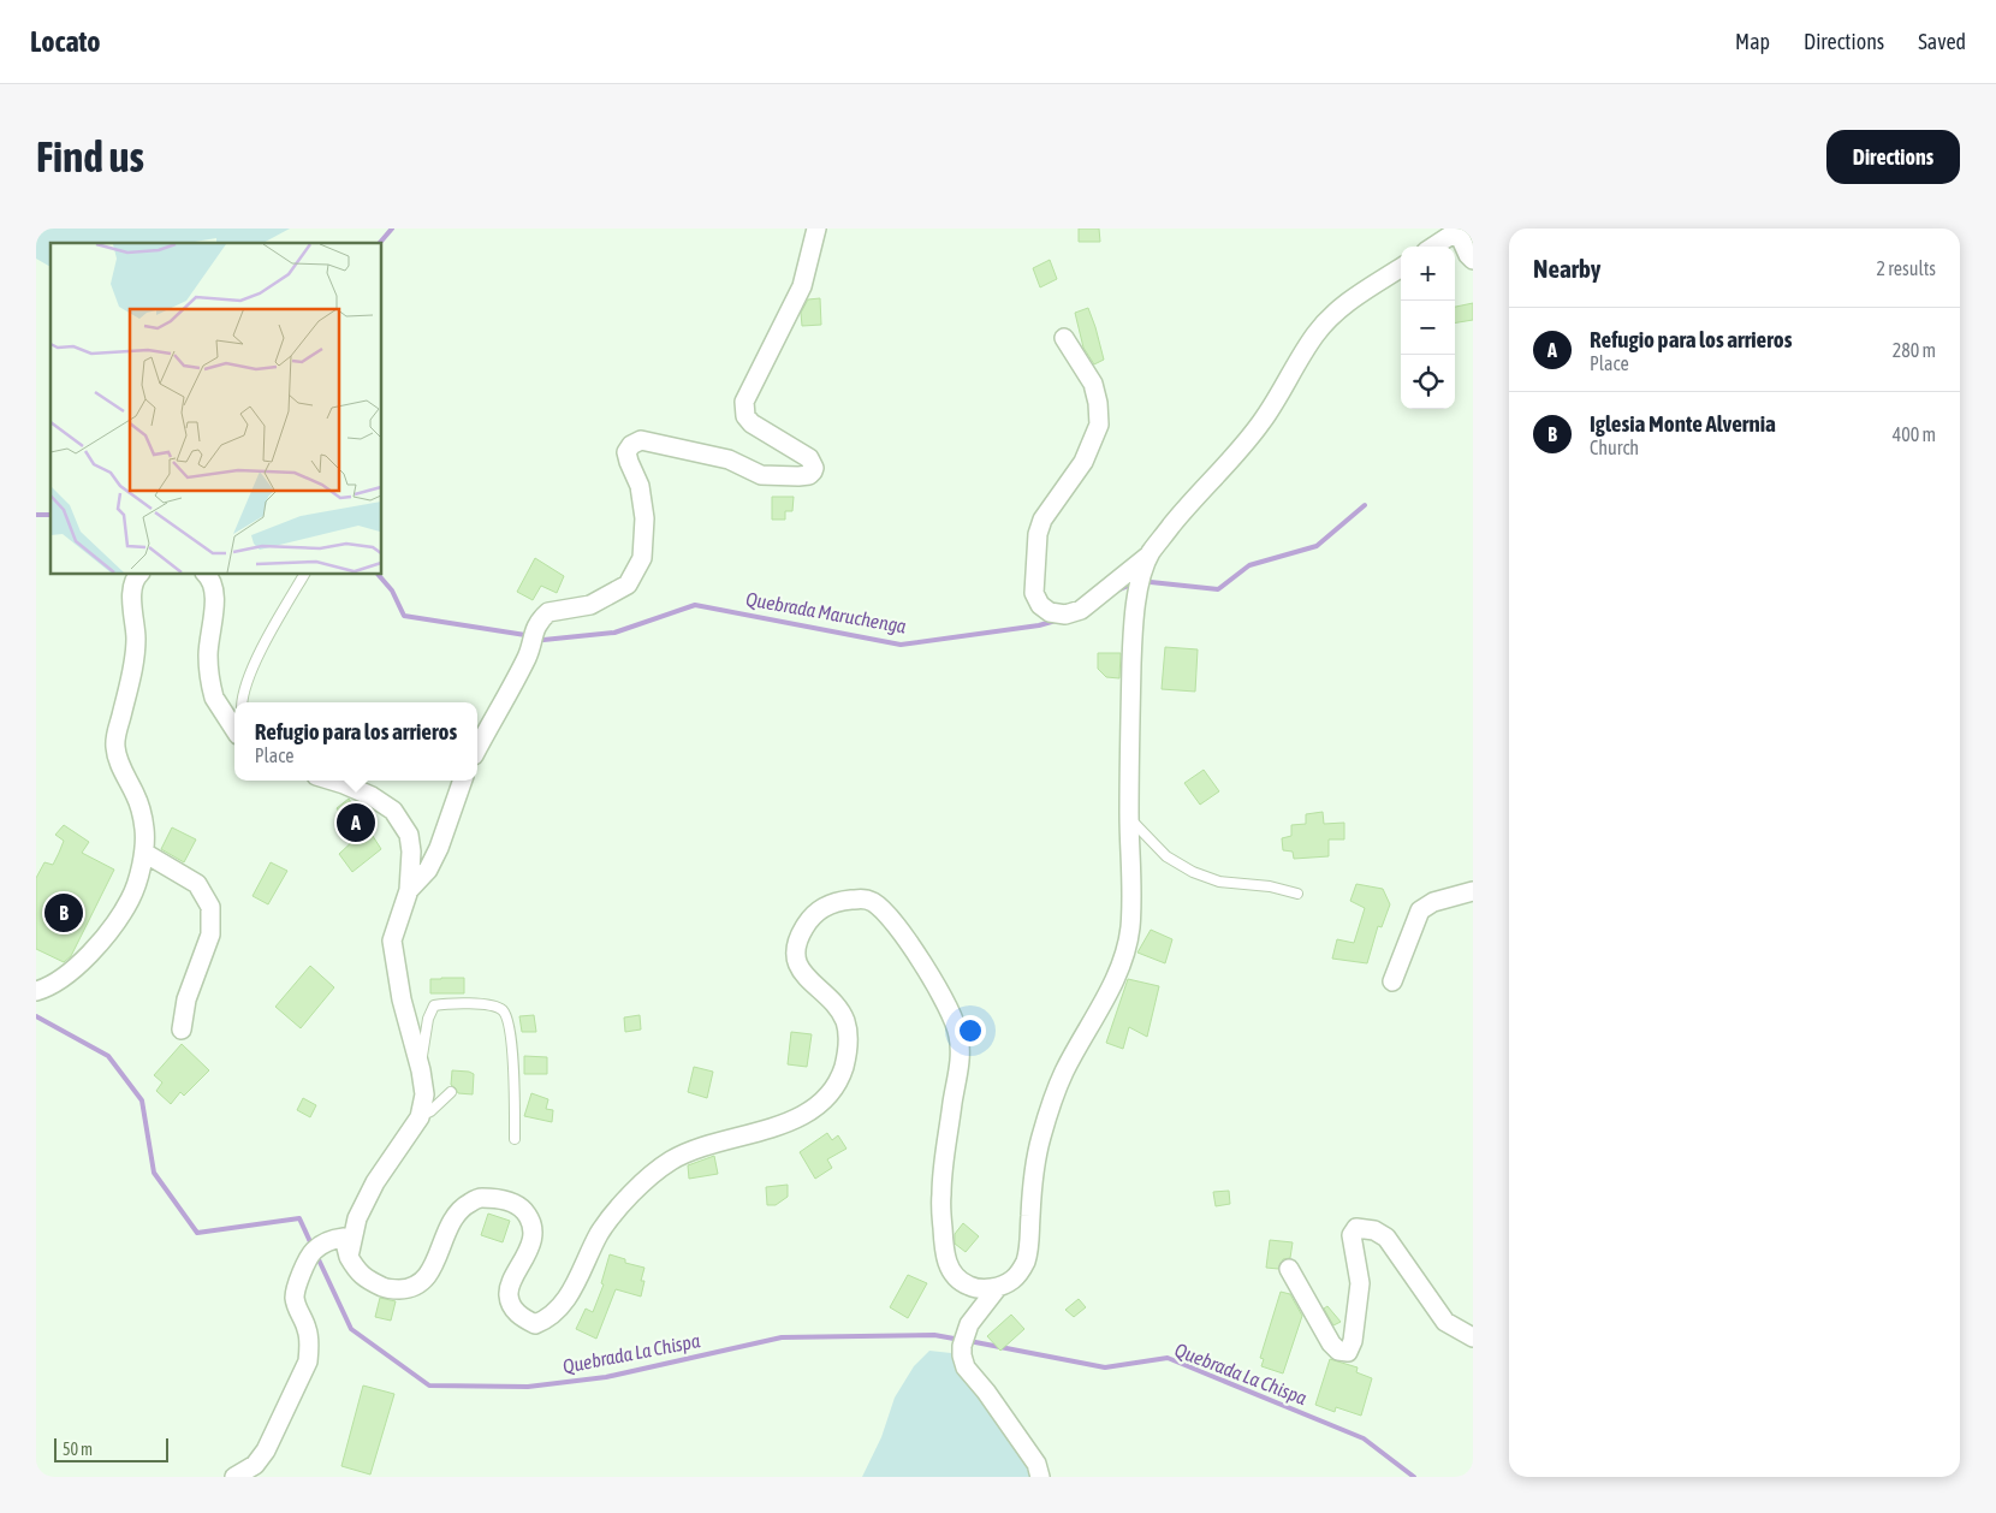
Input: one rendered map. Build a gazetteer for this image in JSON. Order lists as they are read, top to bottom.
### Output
{
  "water": ["Quebrada Maruchenga", "Quebrada La Chispa"],
  "scale_bar": "50 m",
  "page": {
    "header": "Locato",
    "nav": ["Map", "Directions", "Saved"],
    "buttons": "Directions",
    "title": "Find us",
    "heading": ["Nearby", "2 results"],
    "map_buttons": ["+", "−"],
    "list": [
      {
        "mark": "A",
        "name": "Refugio para los arrieros",
        "note": "Place",
        "value": "280 m"
      },
      {
        "mark": "B",
        "name": "Iglesia Monte Alvernia",
        "note": "Church",
        "value": "400 m"
      }
    ],
    "popup": ["Refugio para los arrieros", "Place"],
    "pins": ["A", "B"],
    "scale": "50 m"
  }
}
